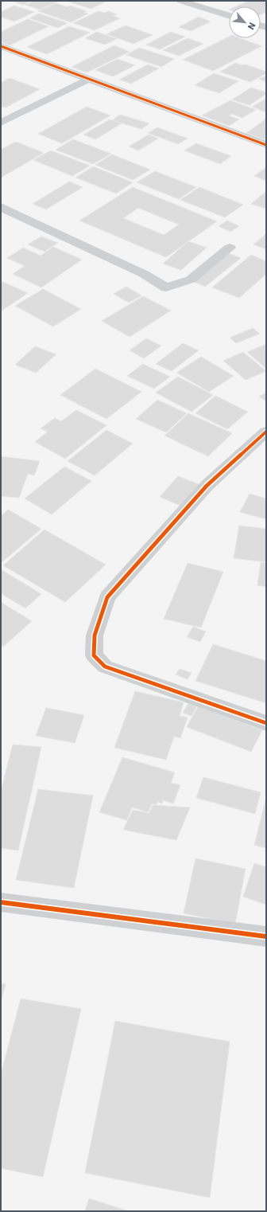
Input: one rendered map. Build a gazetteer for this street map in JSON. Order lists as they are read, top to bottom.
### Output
{
  "north": "bottom right"
}
